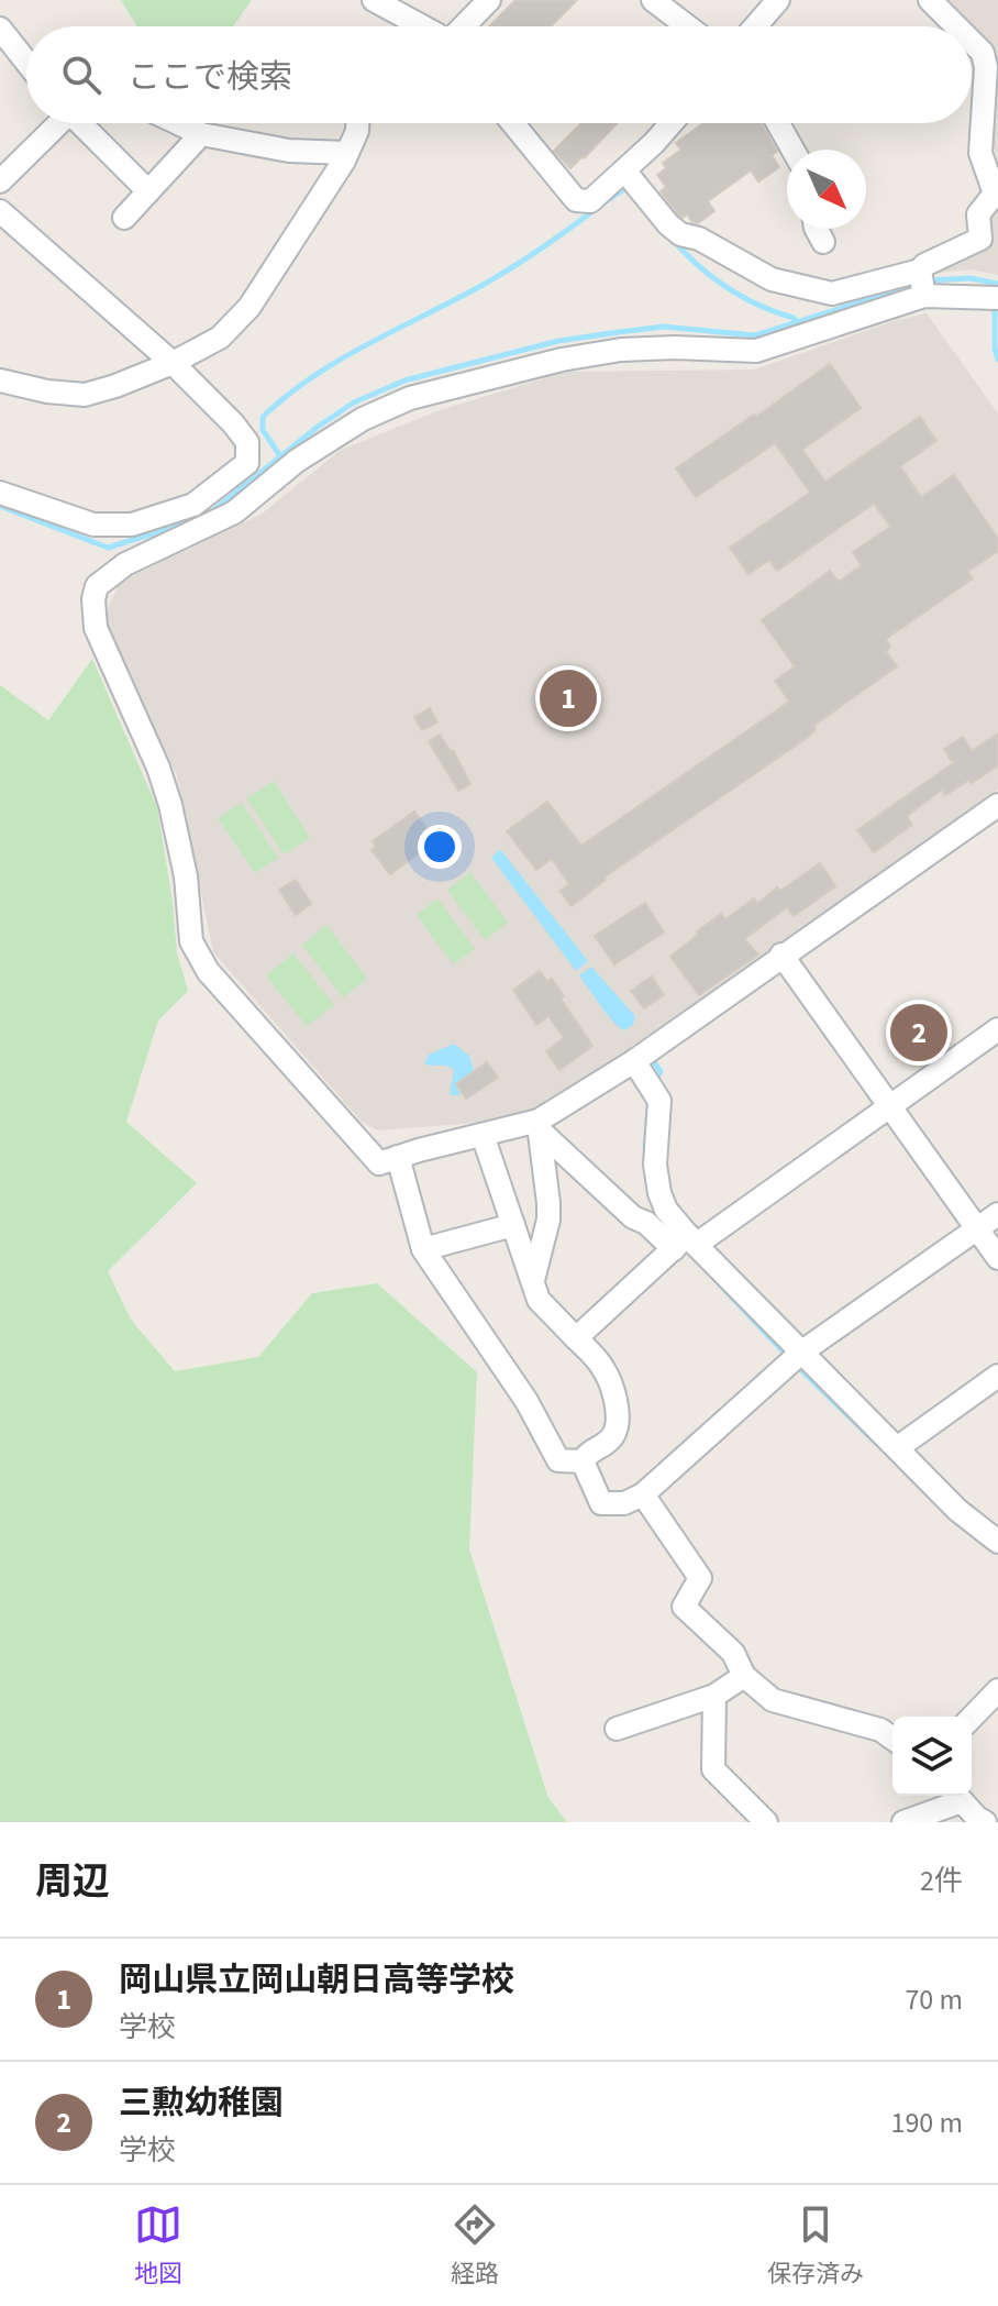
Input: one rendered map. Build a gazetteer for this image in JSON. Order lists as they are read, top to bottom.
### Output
{
  "north": "bottom right",
  "page": {
    "search": "ここで検索",
    "pins": ["1", "2"],
    "heading": ["周辺", "2件"],
    "list": [
      {
        "mark": "1",
        "name": "岡山県立岡山朝日高等学校",
        "note": "学校",
        "value": "70 m"
      },
      {
        "mark": "2",
        "name": "三勲幼稚園",
        "note": "学校",
        "value": "190 m"
      }
    ],
    "nav": ["地図", "経路", "保存済み"]
  }
}
